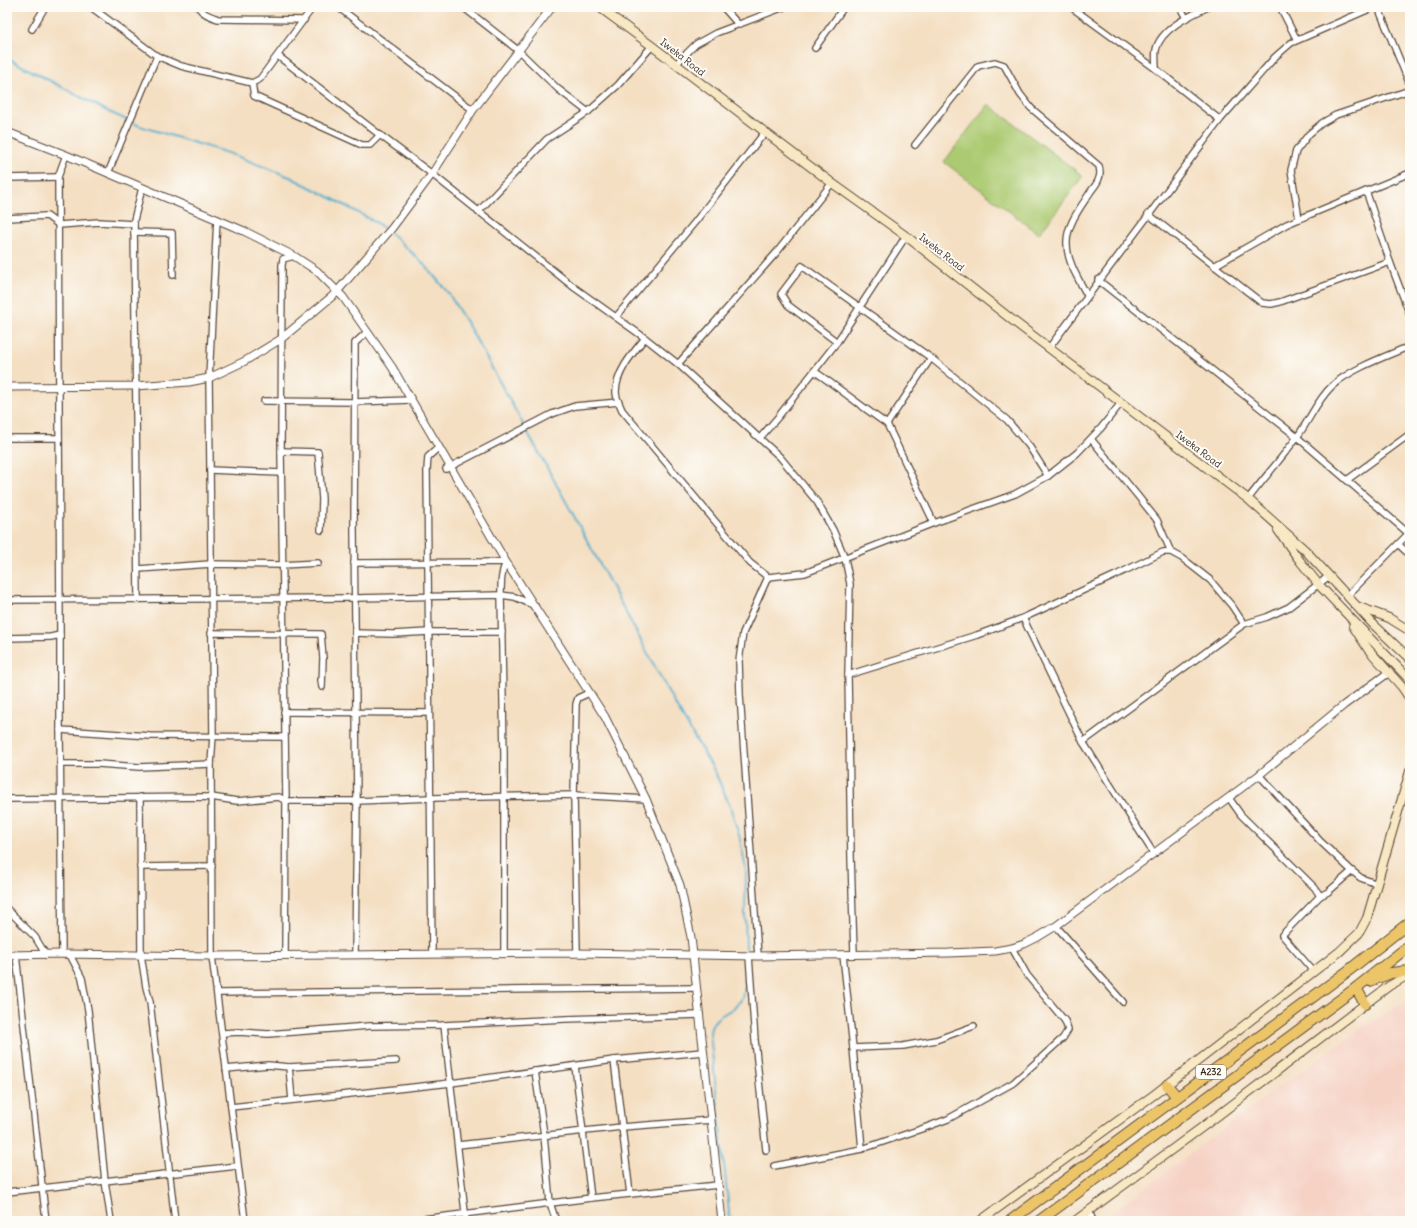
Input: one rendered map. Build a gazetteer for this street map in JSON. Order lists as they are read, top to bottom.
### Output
{
  "streets": {
    "highway": ["A232"],
    "main road": ["Iweka Road"]
  }
}
